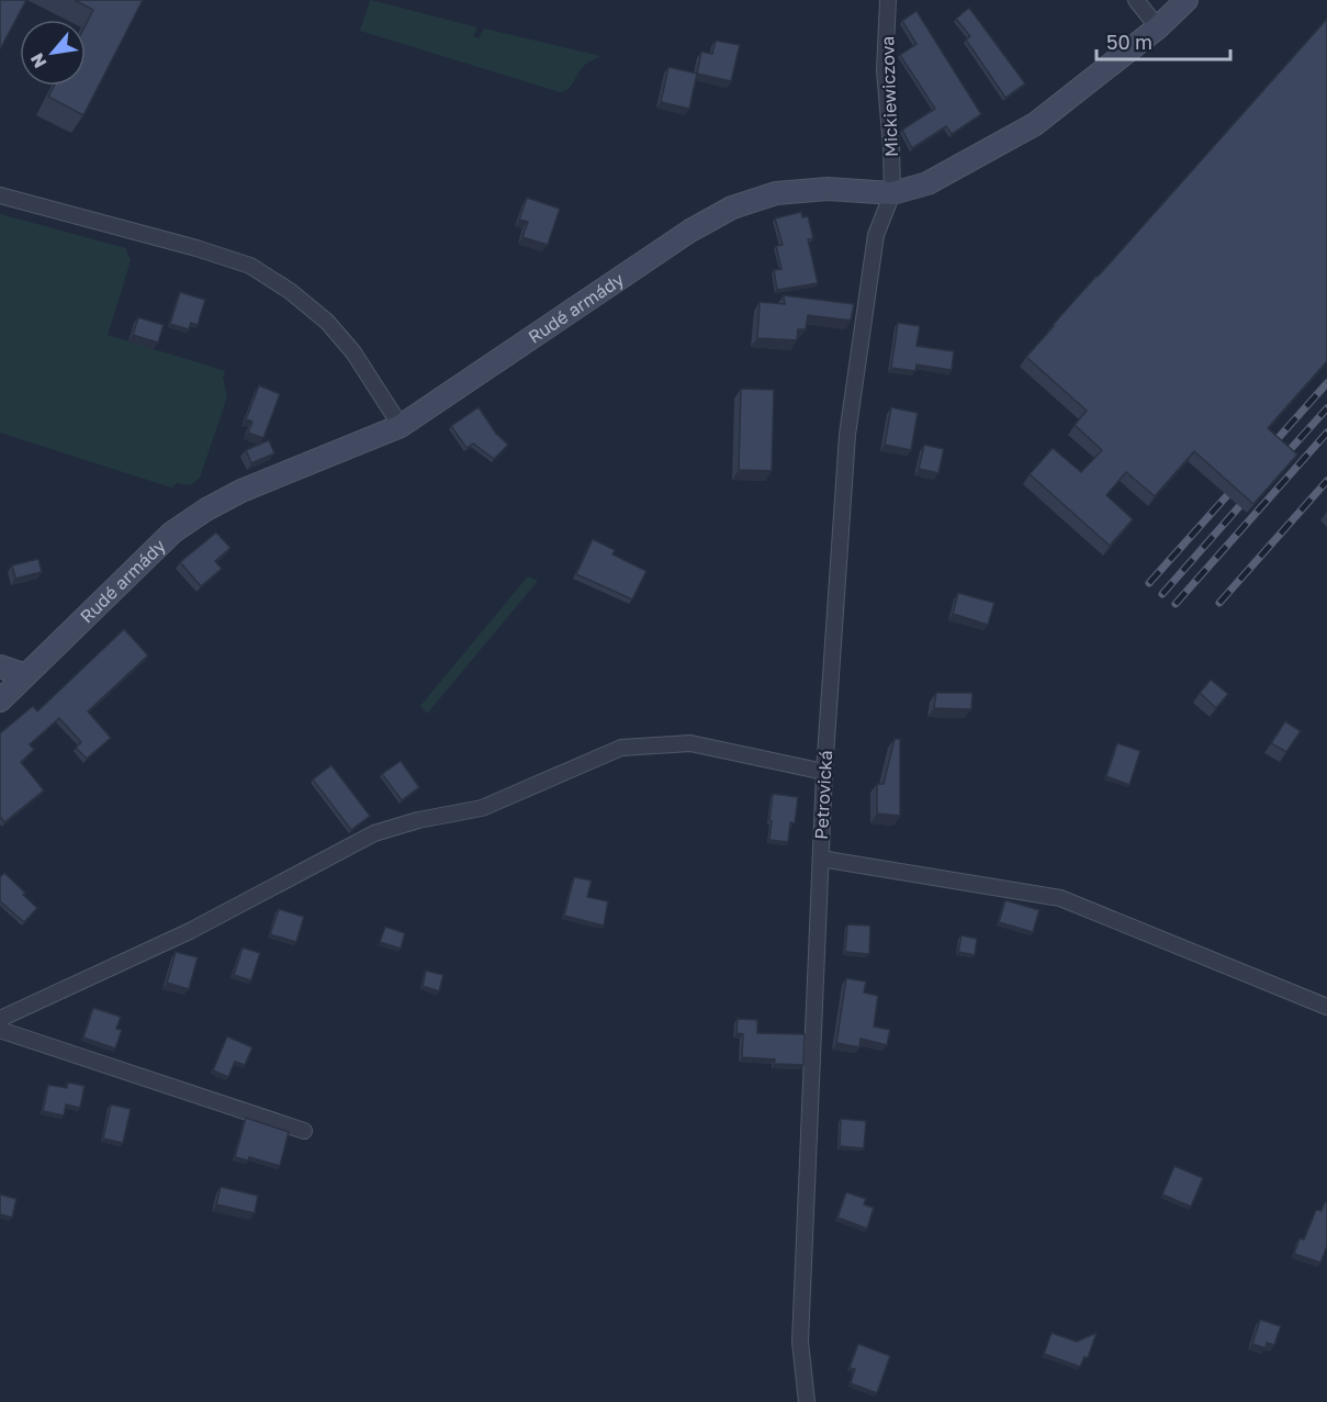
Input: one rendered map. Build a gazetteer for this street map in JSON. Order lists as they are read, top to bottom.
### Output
{
  "streets": {
    "main road": ["Rudé armády"],
    "street": ["Mickiewiczova", "Petrovická"]
  },
  "crossings": [
    ["Mickiewiczova", "Rudé armády"],
    ["Mickiewiczova", "Petrovická"],
    ["Rudé armády", "Petrovická"]
  ],
  "scale_bar": "50 m",
  "north": "bottom left"
}
